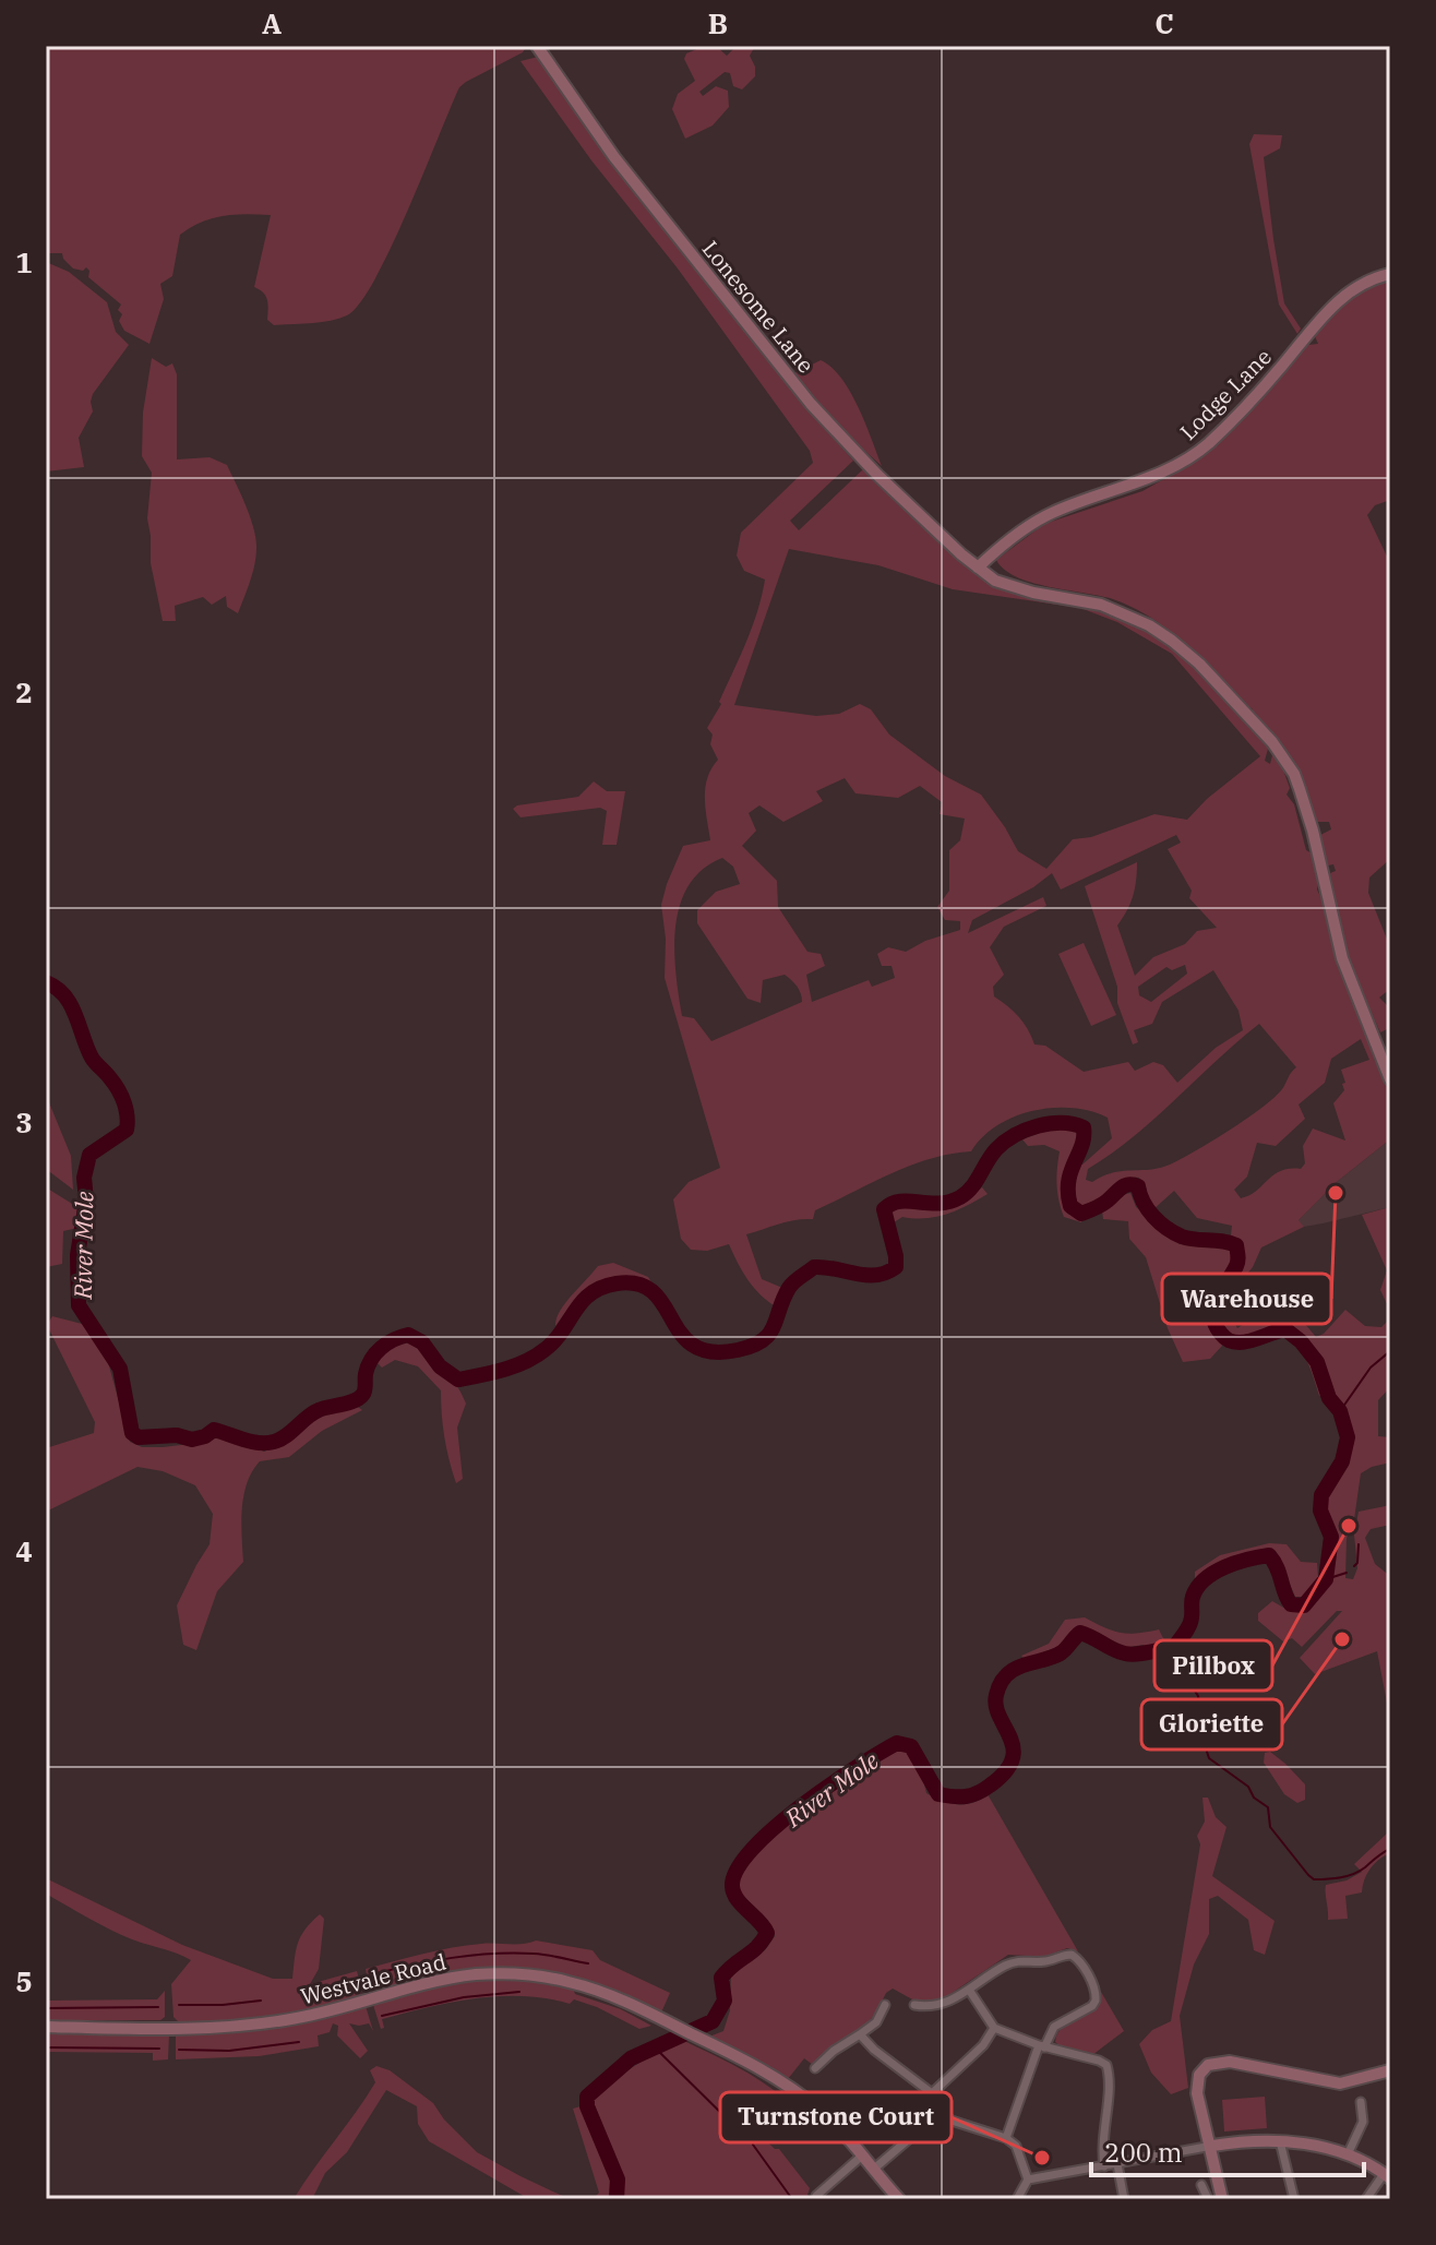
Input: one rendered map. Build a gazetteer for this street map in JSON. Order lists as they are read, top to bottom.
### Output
{
  "streets": {
    "street": ["Lonesome Lane", "Lodge Lane", "Westvale Road"]
  },
  "crossings": [
    ["Lonesome Lane", "Lodge Lane"]
  ],
  "water": ["River Mole"],
  "places": [
    "Warehouse",
    "Pillbox",
    "Gloriette",
    "Turnstone Court"
  ],
  "scale_bar": "200 m",
  "grid": {
    "columns": ["A", "B", "C"],
    "rows": [
      "1",
      "2",
      "3",
      "4",
      "5"
    ]
  }
}
